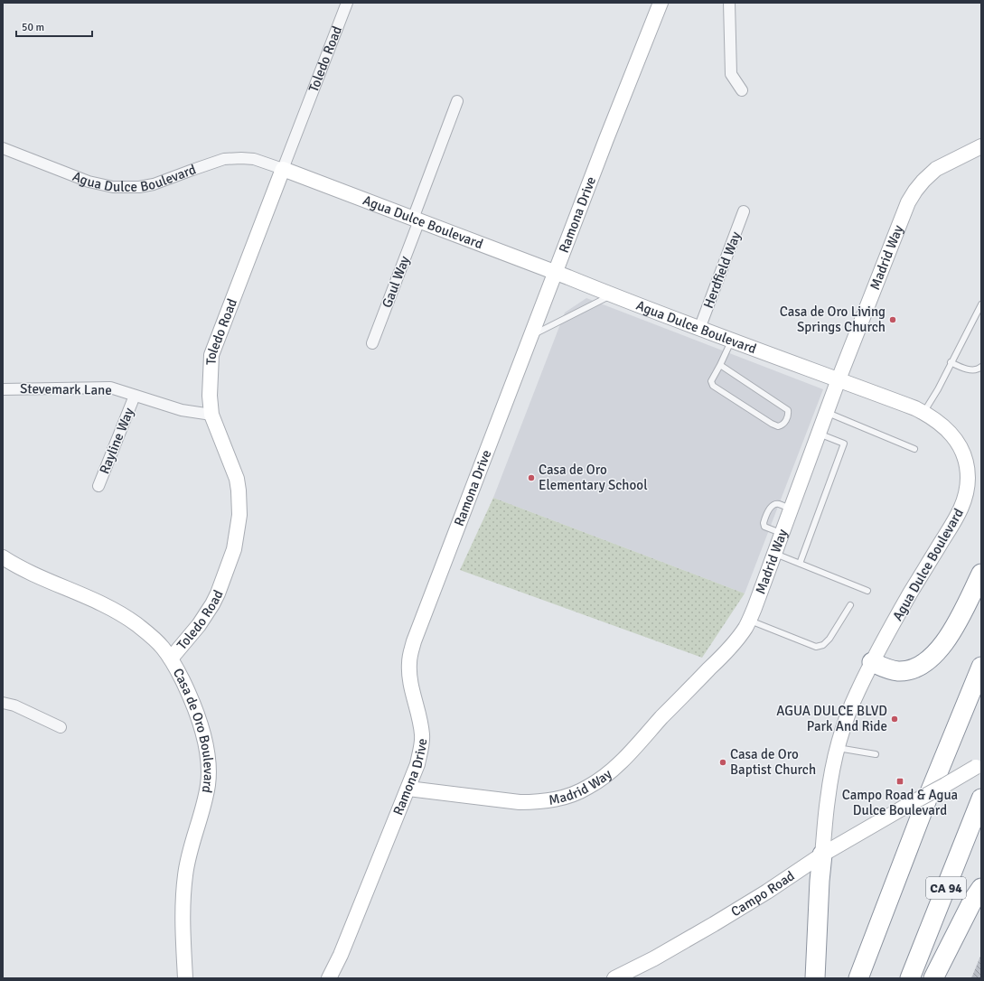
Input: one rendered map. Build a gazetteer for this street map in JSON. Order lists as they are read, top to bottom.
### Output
{
  "streets": {
    "highway": ["CA 94"],
    "street": [
      "Toledo Road",
      "Agua Dulce Boulevard",
      "Ramona Drive",
      "Madrid Way",
      "Herdfield Way",
      "Gaul Way",
      "Stevemark Lane",
      "Rayline Way",
      "Casa de Oro Boulevard",
      "Campo Road"
    ]
  },
  "crossings": [
    ["Toledo Road", "Agua Dulce Boulevard"],
    ["Toledo Road", "Stevemark Lane"],
    ["Toledo Road", "Casa de Oro Boulevard"],
    ["Agua Dulce Boulevard", "Ramona Drive"],
    ["Agua Dulce Boulevard", "Madrid Way"],
    ["Agua Dulce Boulevard", "Herdfield Way"],
    ["Agua Dulce Boulevard", "Gaul Way"],
    ["Agua Dulce Boulevard", "Campo Road"],
    ["Ramona Drive", "Madrid Way"],
    ["Stevemark Lane", "Rayline Way"]
  ],
  "places": {
    "other": [
      "Casa de Oro Living Springs Church",
      "Casa de Oro Elementary School",
      "AGUA DULCE BLVD Park And Ride",
      "Casa de Oro Baptist Church"
    ],
    "transit": ["Campo Road & Agua Dulce Boulevard"]
  },
  "scale_bar": "50 m"
}
